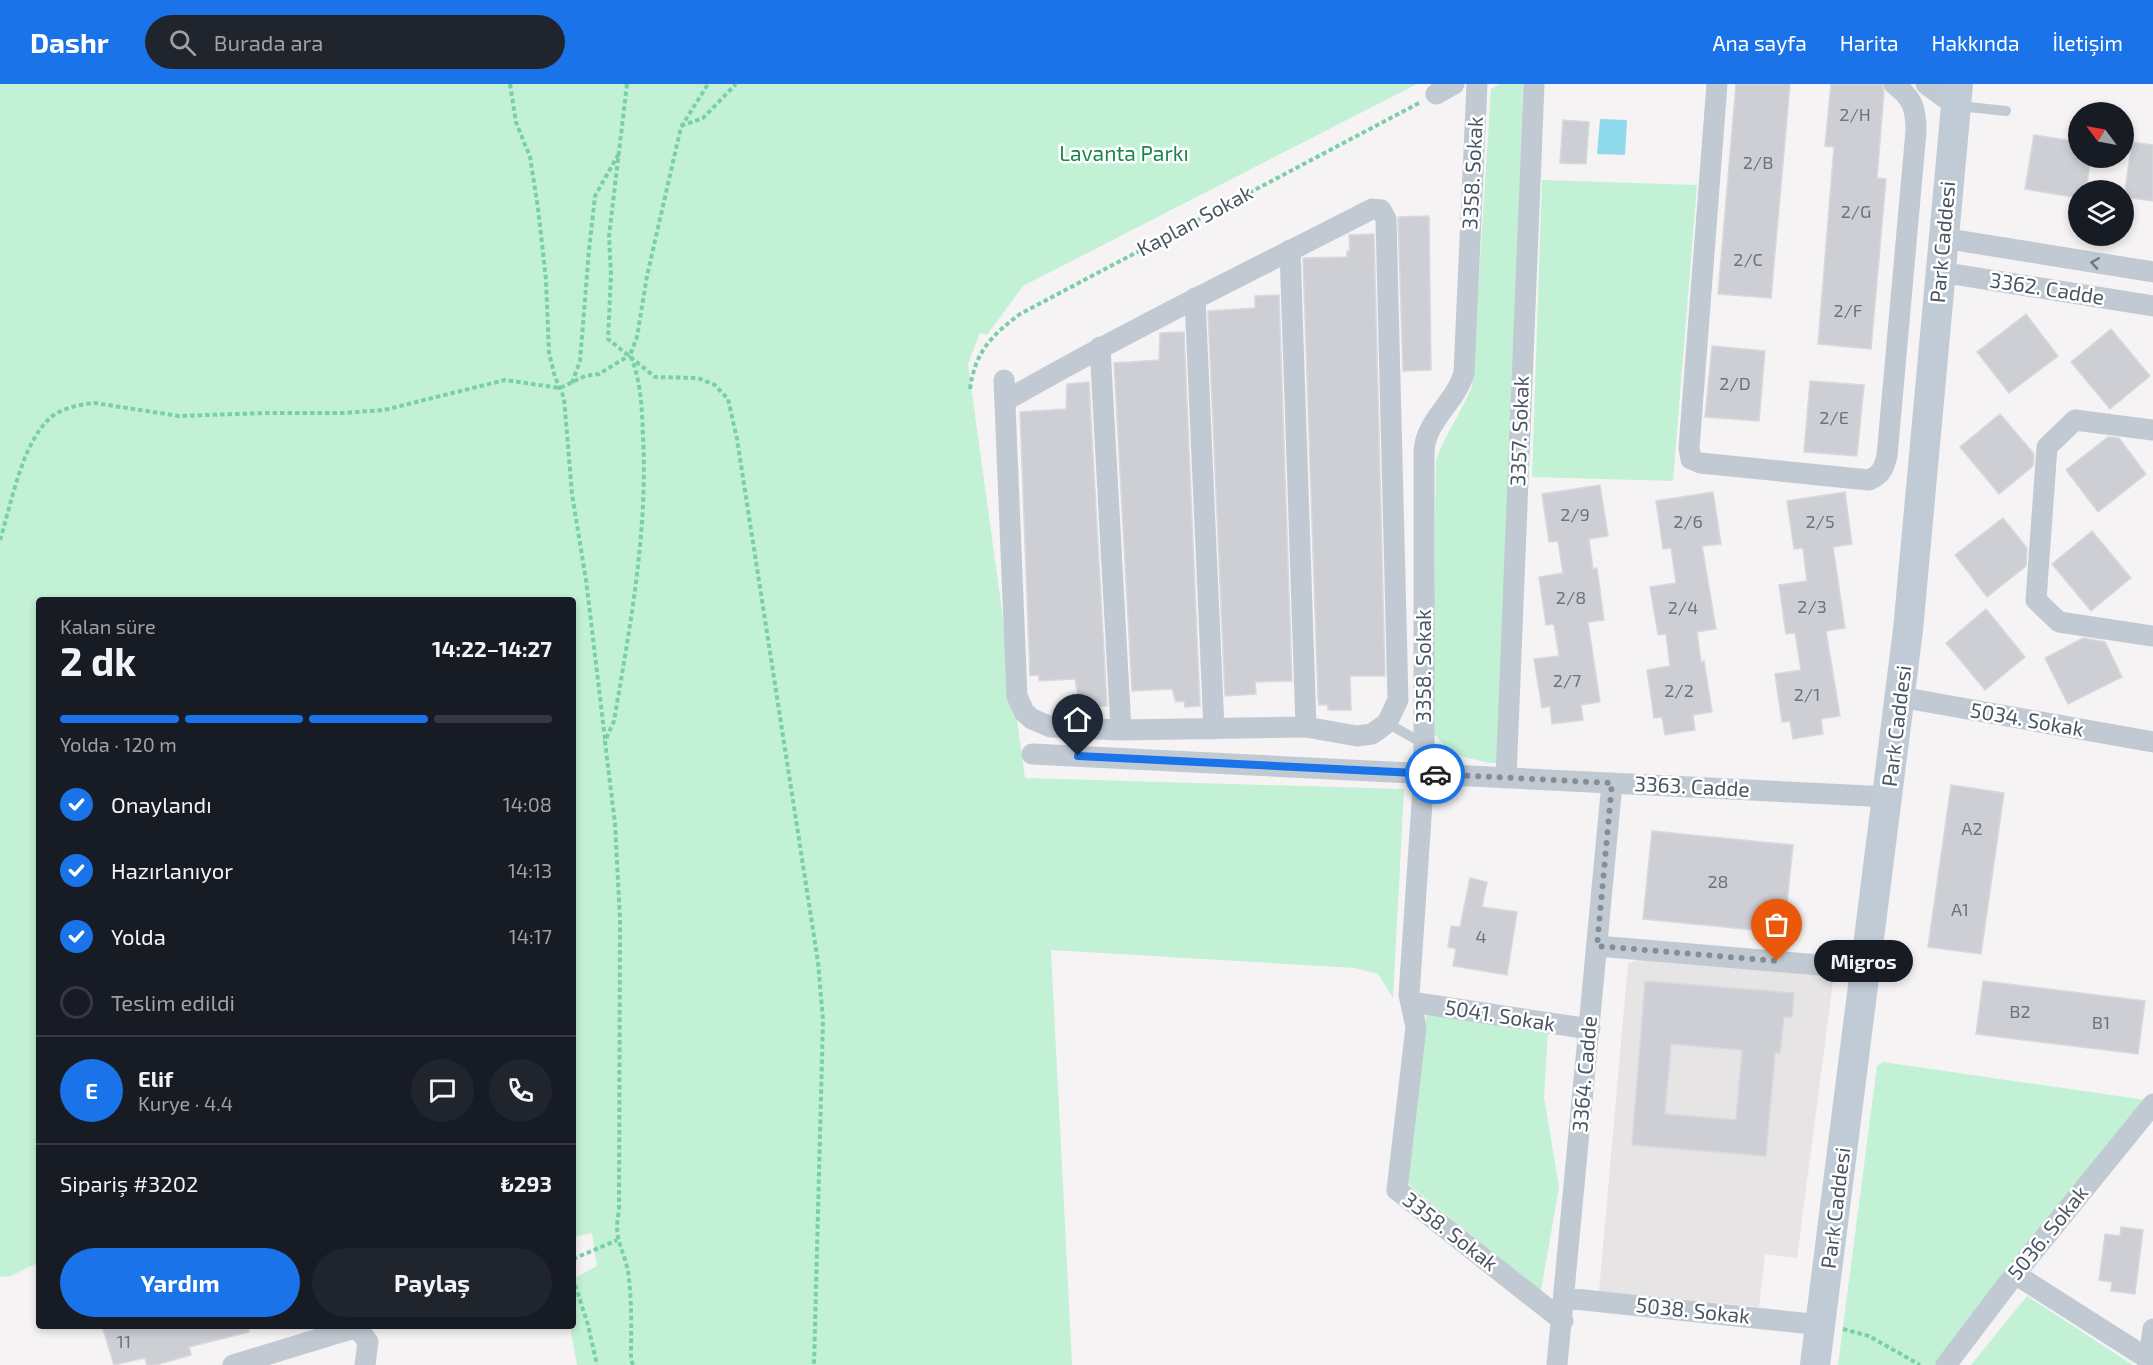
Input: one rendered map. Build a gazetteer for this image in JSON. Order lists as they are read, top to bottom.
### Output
{
  "streets": {
    "street": [
      "3358. Sokak",
      "Park Caddesi",
      "3362. Cadde",
      "3357. Sokak",
      "5034. Sokak",
      "3363. Cadde",
      "5041. Sokak",
      "3364. Cadde",
      "5036. Sokak",
      "5038. Sokak"
    ],
    "path": ["Kaplan Sokak"]
  },
  "crossings": [
    ["3358. Sokak", "3363. Cadde"],
    ["3358. Sokak", "5041. Sokak"],
    ["3358. Sokak", "3364. Cadde"],
    ["Park Caddesi", "3362. Cadde"],
    ["Park Caddesi", "5034. Sokak"],
    ["Park Caddesi", "3363. Cadde"],
    ["Park Caddesi", "5038. Sokak"],
    ["3357. Sokak", "3363. Cadde"],
    ["3363. Cadde", "3364. Cadde"],
    ["5041. Sokak", "3364. Cadde"],
    ["3364. Cadde", "5038. Sokak"]
  ],
  "parks": ["Lavanta Parkı"],
  "places": ["Migros"],
  "house_numbers": [
    "2/H",
    "2/B",
    "2/G",
    "2/C",
    "2/F",
    "2/D",
    "2/E",
    "2/9",
    "2/6",
    "2/5",
    "2/8",
    "2/3",
    "2/4",
    "2/7",
    "2/2",
    "2/1",
    "A2",
    "28",
    "A1",
    "4",
    "B2",
    "B1",
    "11"
  ],
  "north": "top left",
  "page": {
    "header": "Dashr",
    "search": "Burada ara",
    "nav": [
      "Ana sayfa",
      "Harita",
      "Hakkında",
      "İletişim"
    ],
    "heading": ["2 dk", "Kalan süre", "14:22–14:27"],
    "panel": [
      "Elif",
      "Kurye · 4.4",
      "Sipariş #3202",
      "₺293"
    ],
    "bar": "Yolda · 120 m",
    "list": [
      ["Onaylandı", "14:08"],
      ["Hazırlanıyor", "14:13"],
      ["Yolda", "14:17"],
      "Teslim edildi"
    ],
    "bubble": "Migros",
    "round": "E",
    "buttons": ["Yardım", "Paylaş"]
  }
}
